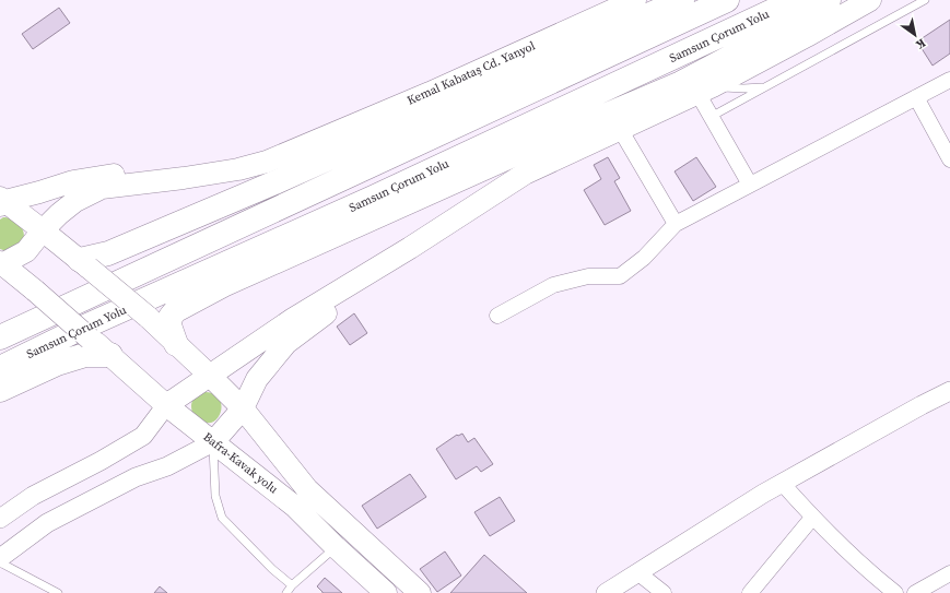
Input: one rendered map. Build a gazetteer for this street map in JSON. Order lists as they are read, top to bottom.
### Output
{
  "streets": {
    "highway": ["Samsun Çorum Yolu"],
    "main road": ["Kemal Kabataş Cd. Yanyol", "Bafra-Kavak yolu"]
  },
  "north": "bottom right"
}
